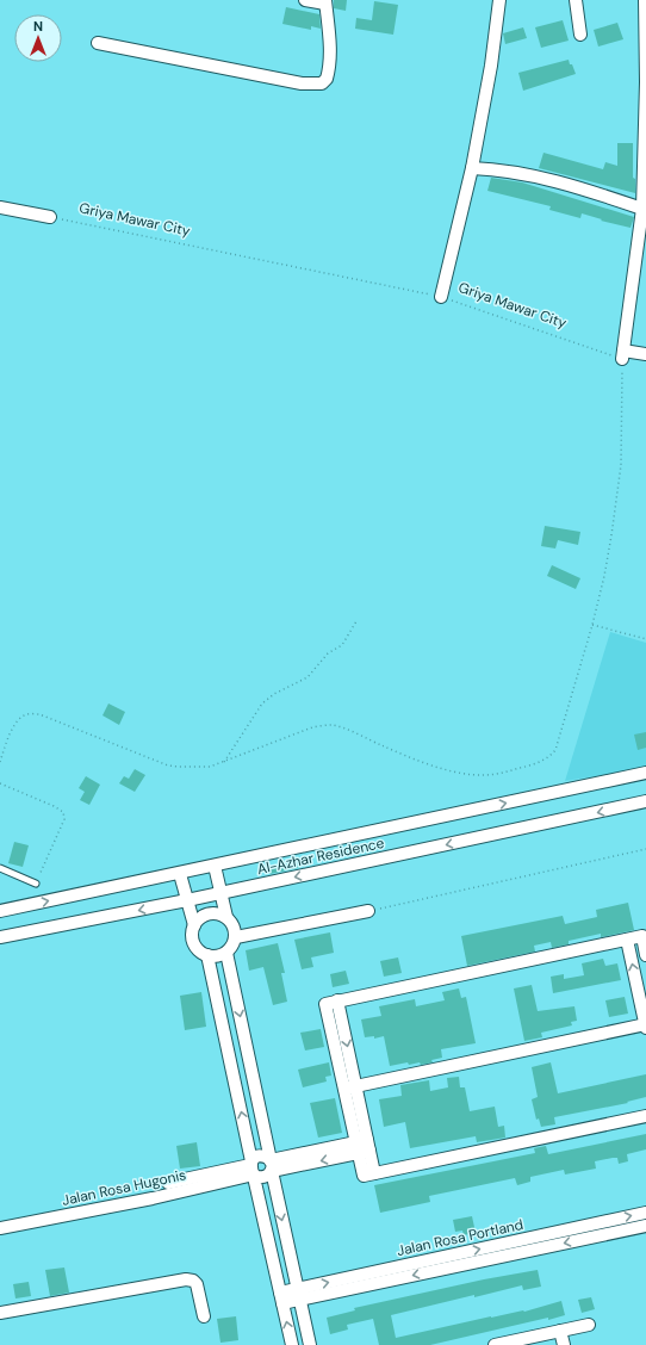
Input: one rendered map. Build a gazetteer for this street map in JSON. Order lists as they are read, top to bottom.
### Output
{
  "streets": {
    "street": ["Al-Azhar Residence", "Jalan Rosa Hugonis", "Jalan Rosa Portland"],
    "path": ["Griya Mawar City"]
  },
  "north": "top"
}
